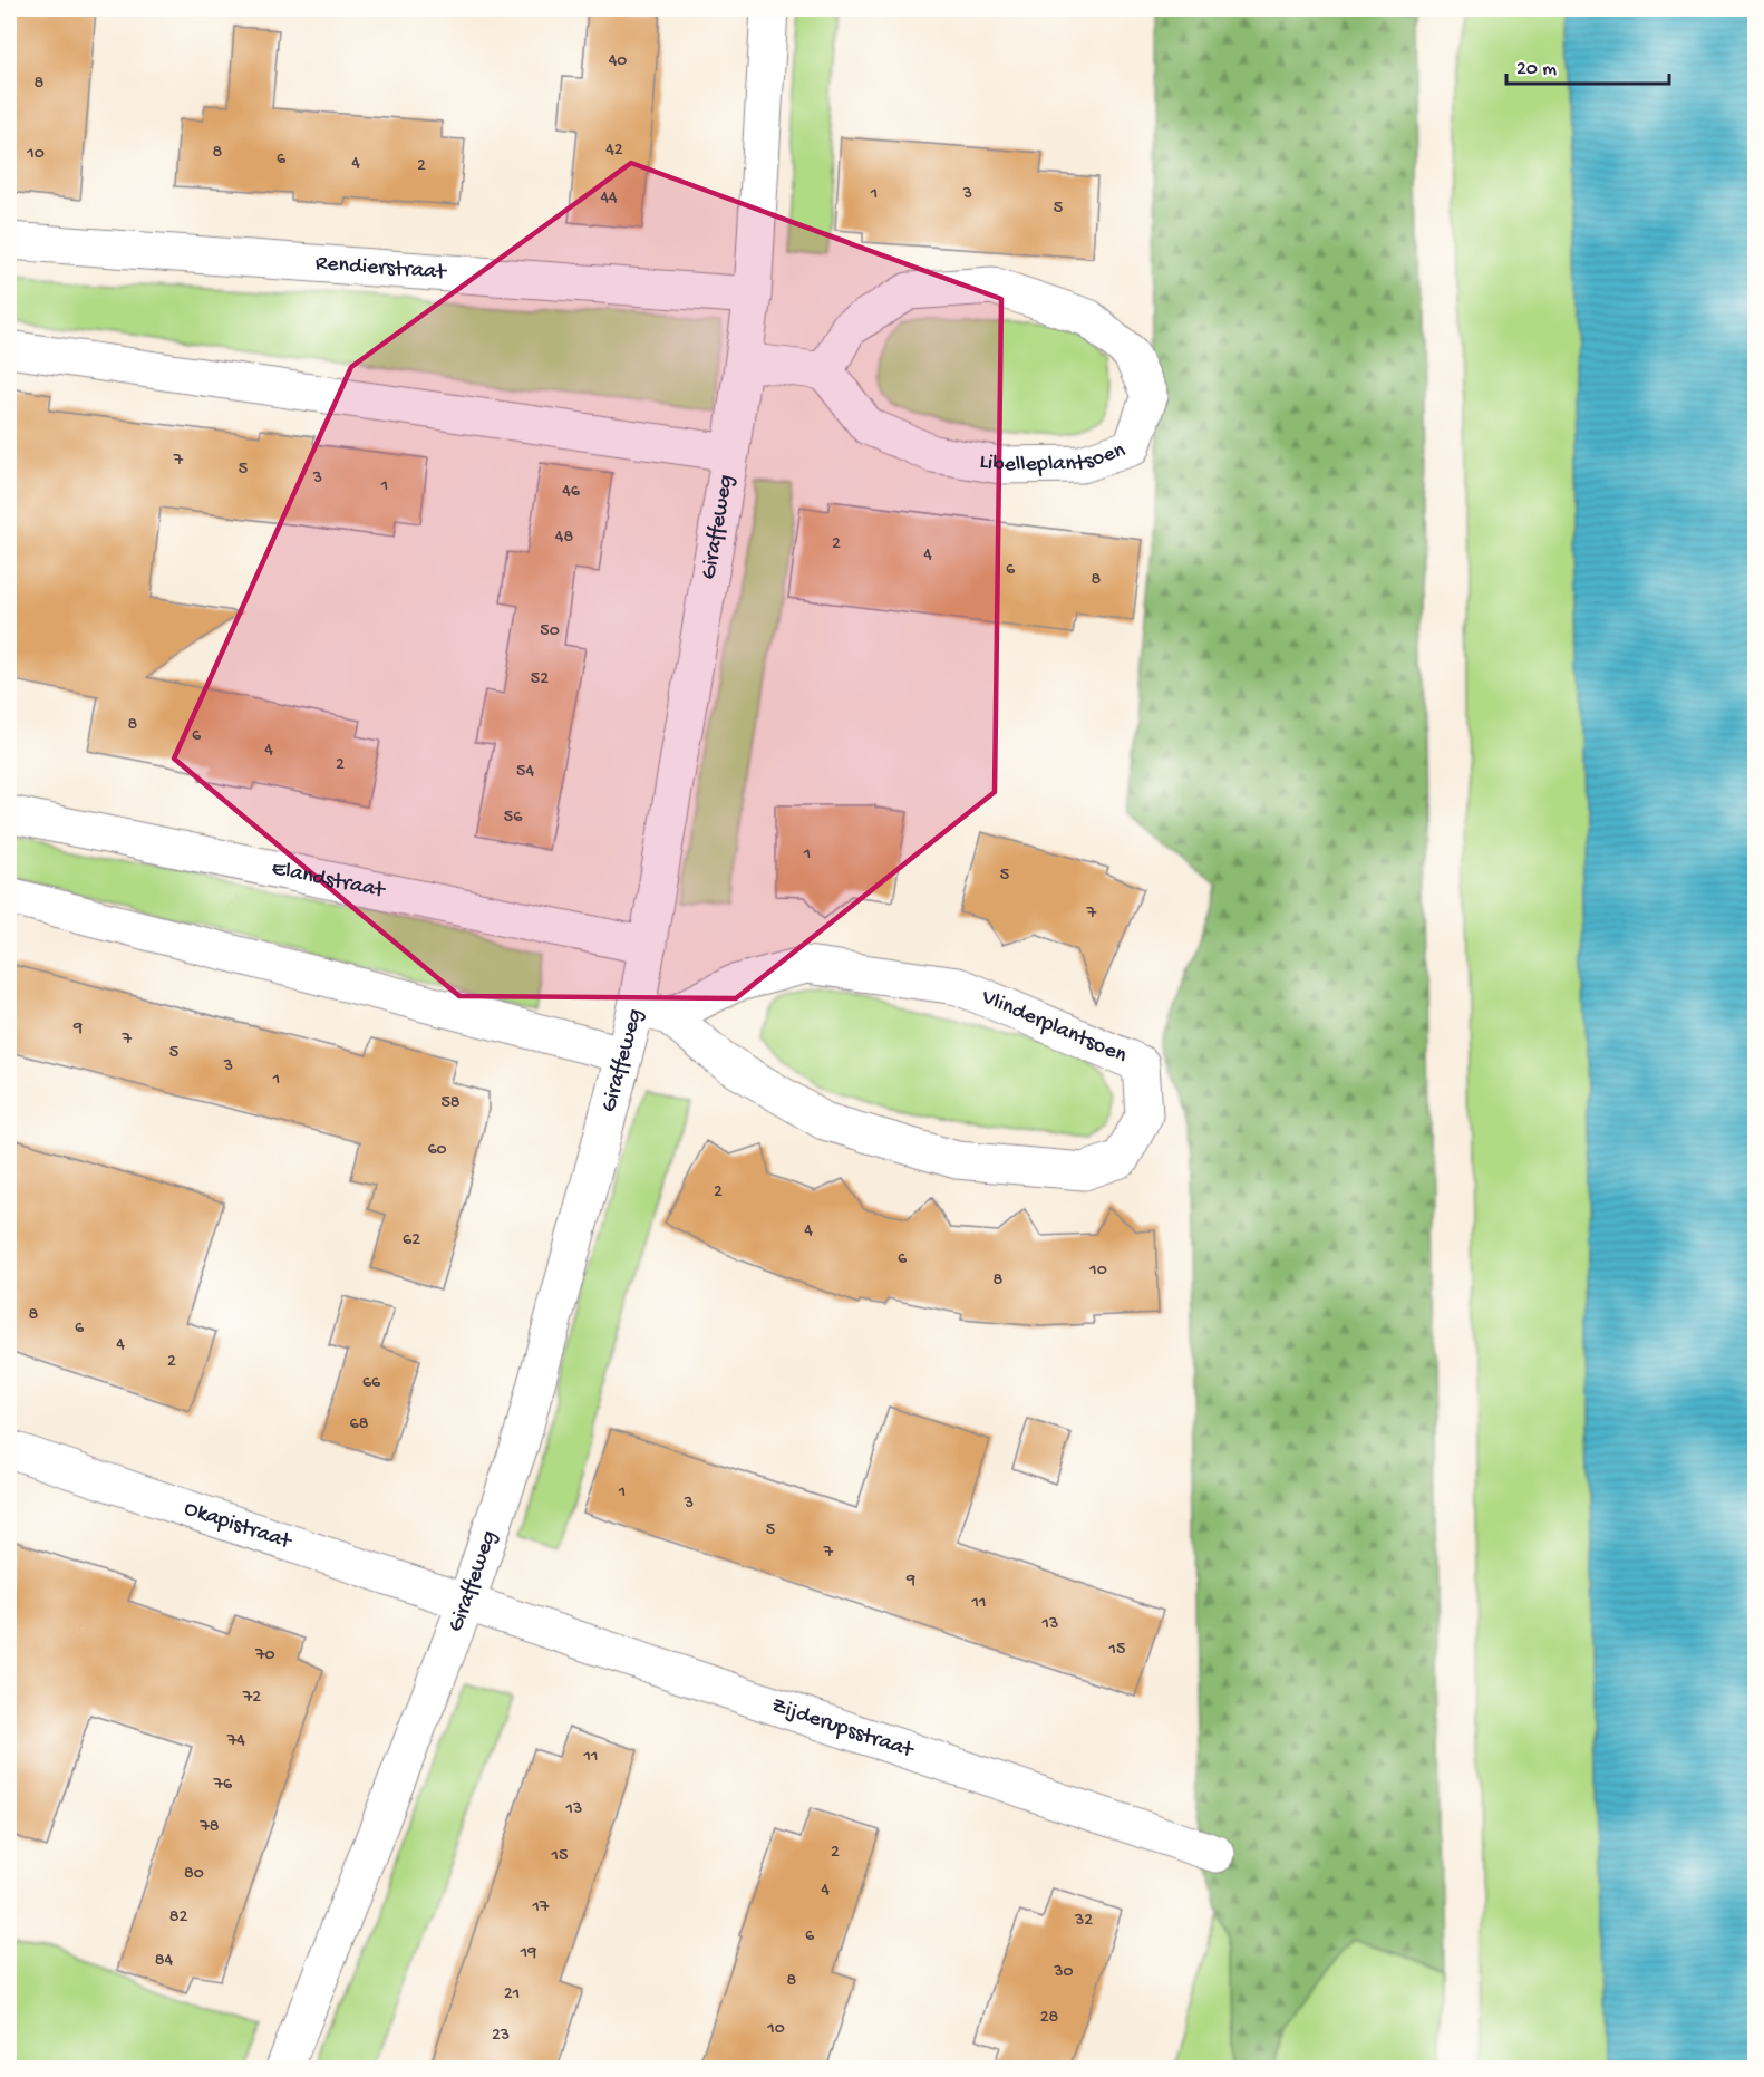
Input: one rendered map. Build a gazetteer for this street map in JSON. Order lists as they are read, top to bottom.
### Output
{
  "streets": {
    "street": [
      "Rendierstraat",
      "Libelleplantsoen",
      "Giraffeweg",
      "Elandstraat",
      "Vlinderplantsoen",
      "Okapistraat",
      "Zijderupsstraat"
    ]
  },
  "crossings": [
    ["Rendierstraat", "Giraffeweg"],
    ["Giraffeweg", "Elandstraat"],
    ["Giraffeweg", "Vlinderplantsoen"],
    ["Giraffeweg", "Okapistraat"],
    ["Giraffeweg", "Zijderupsstraat"],
    ["Okapistraat", "Zijderupsstraat"]
  ],
  "house_numbers": [
    "40",
    "8",
    "42",
    "8",
    "10",
    "6",
    "4",
    "2",
    "1",
    "3",
    "44",
    "5",
    "7",
    "5",
    "3",
    "1",
    "46",
    "48",
    "2",
    "4",
    "6",
    "8",
    "50",
    "52",
    "8",
    "6",
    "4",
    "2",
    "54",
    "56",
    "1",
    "5",
    "7",
    "9",
    "7",
    "5",
    "3",
    "1",
    "58",
    "60",
    "2",
    "4",
    "62",
    "6",
    "10",
    "8",
    "8",
    "6",
    "4",
    "2",
    "66",
    "68",
    "1",
    "3",
    "5",
    "7",
    "9",
    "11",
    "13",
    "15",
    "70",
    "72",
    "74",
    "11",
    "76",
    "13",
    "78",
    "2",
    "15",
    "80",
    "4",
    "17",
    "82",
    "32",
    "6",
    "19",
    "84",
    "30",
    "8",
    "21",
    "28",
    "10",
    "23"
  ],
  "scale_bar": "20 m"
}
